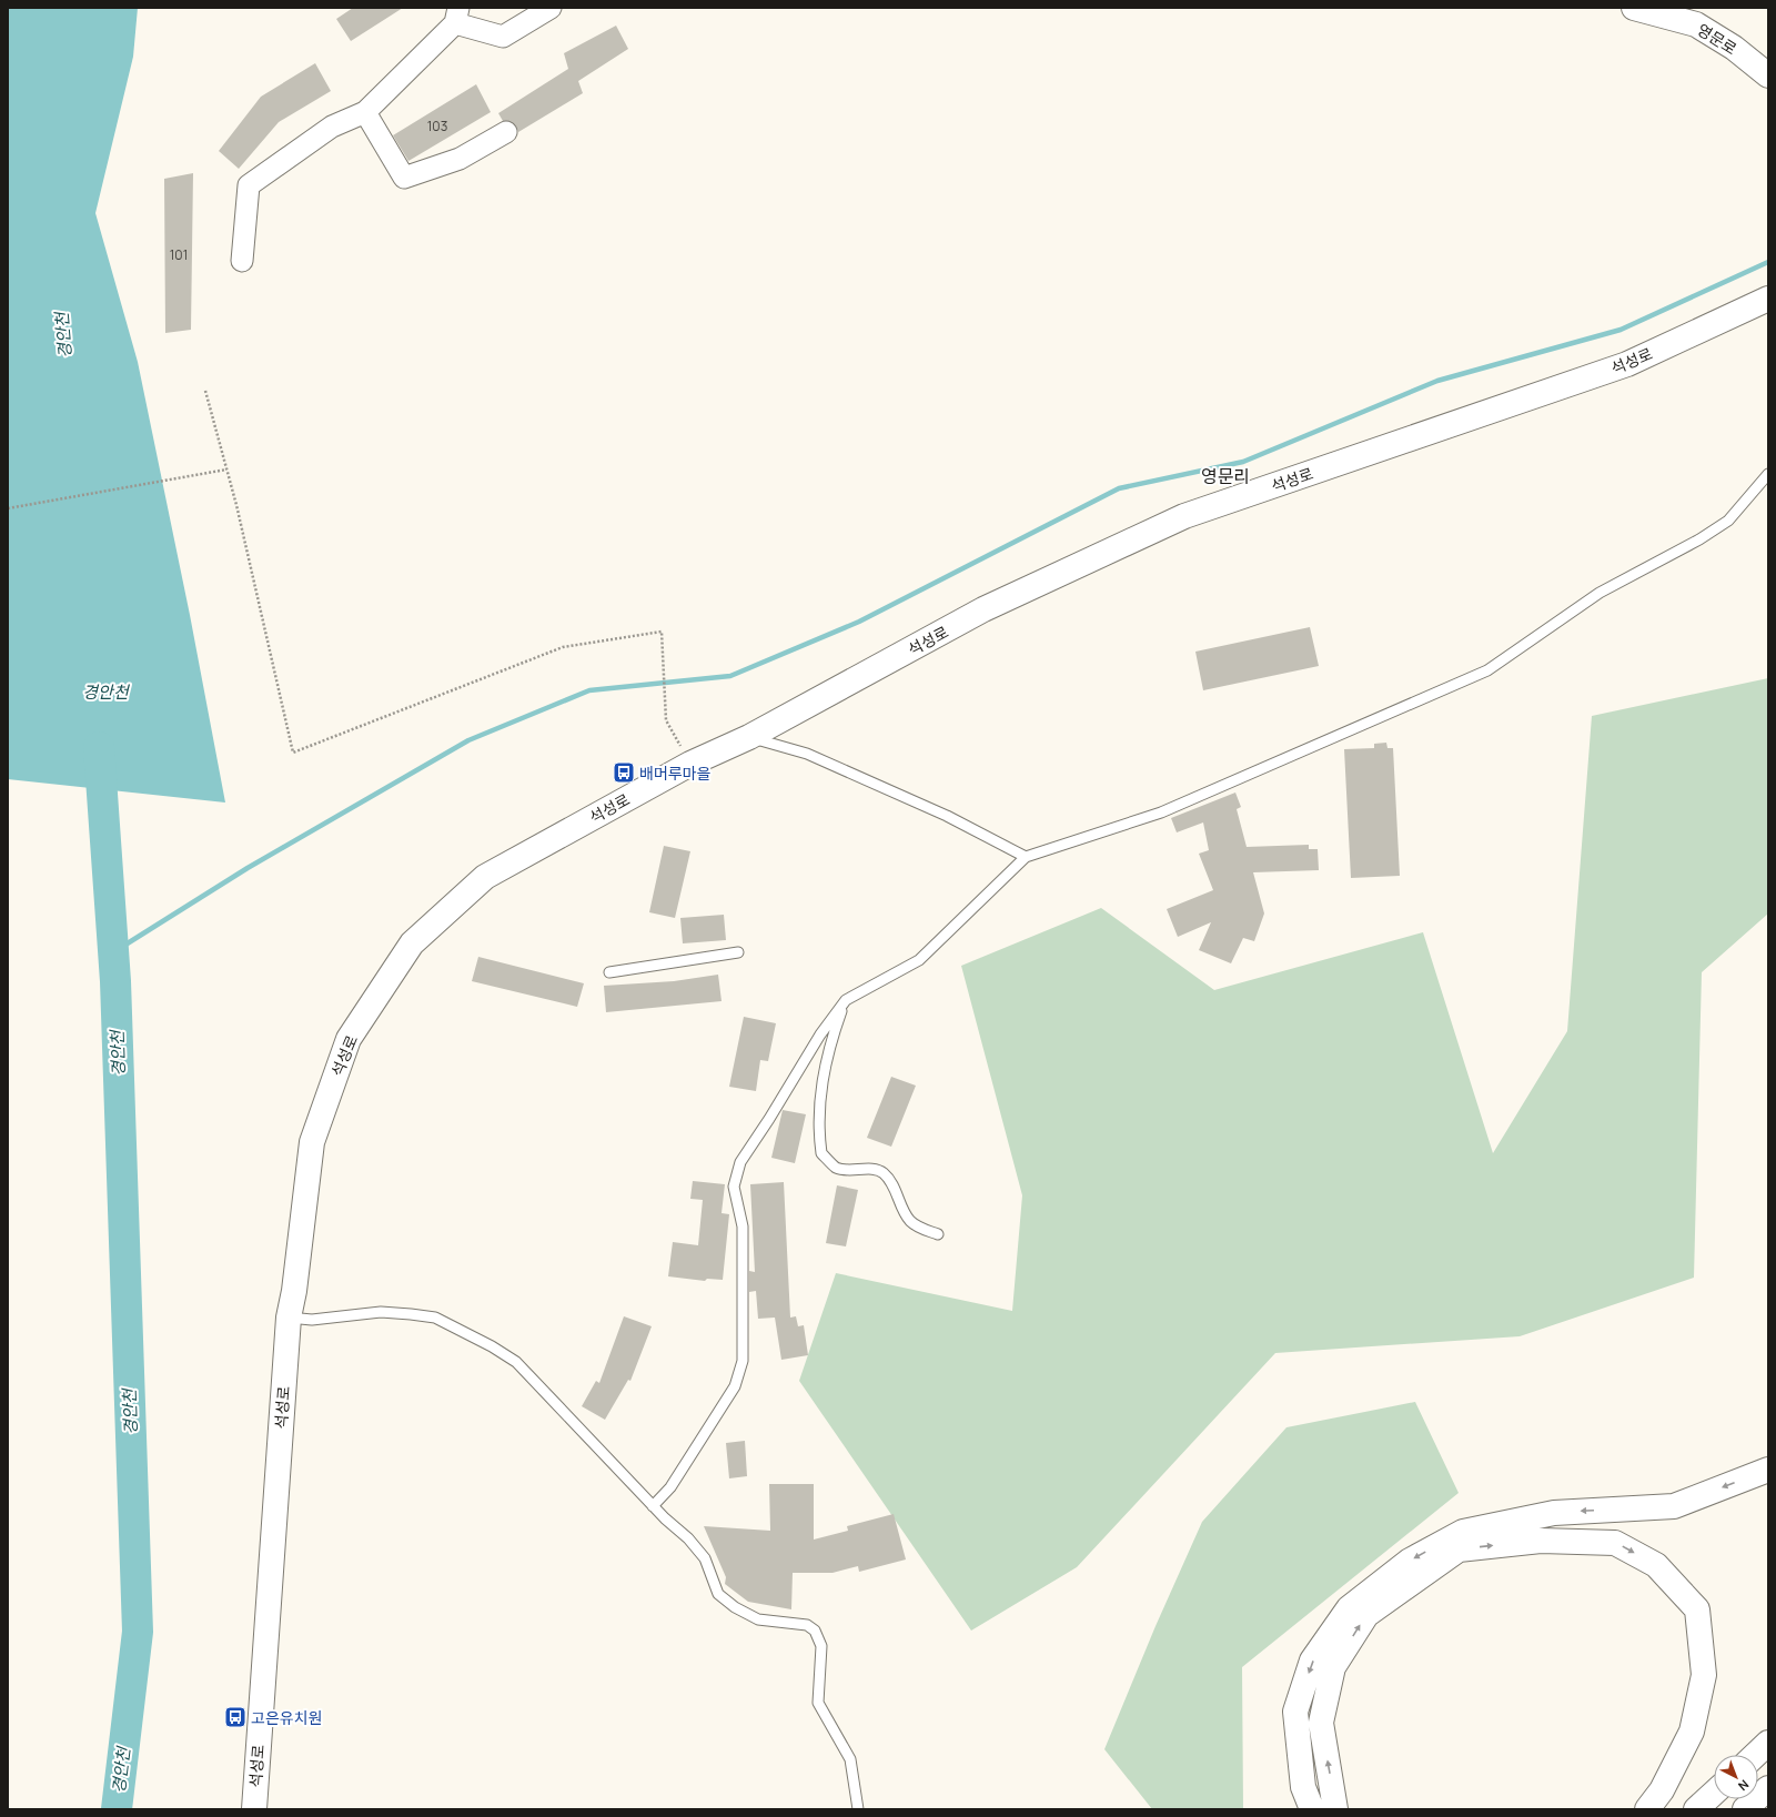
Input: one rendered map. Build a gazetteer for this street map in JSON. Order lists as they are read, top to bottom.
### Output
{
  "streets": {
    "main road": ["영문로", "석성로"]
  },
  "districts": ["영문리"],
  "water": ["경안천"],
  "places": {
    "bus stop": ["배머루마을", "고은유치원"]
  },
  "house_numbers": ["103", "101"],
  "north": "bottom right"
}
